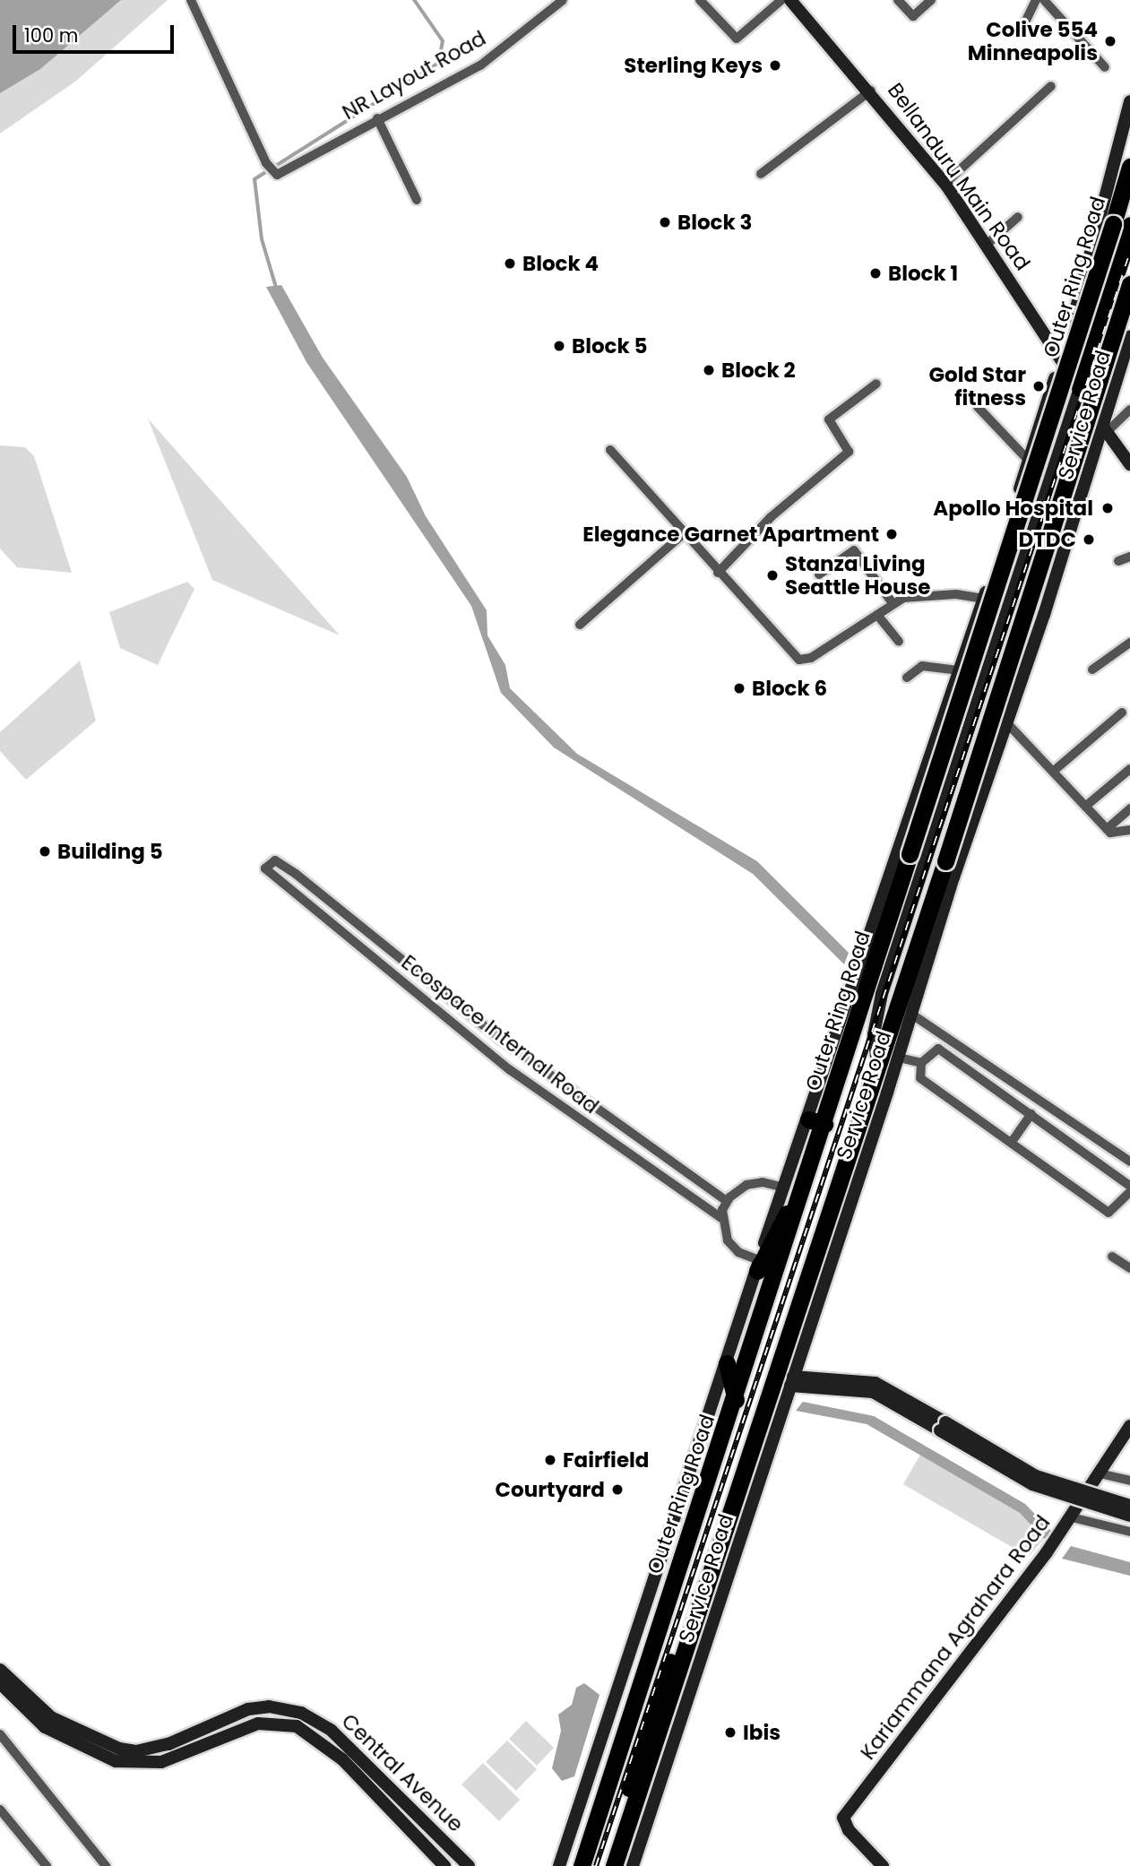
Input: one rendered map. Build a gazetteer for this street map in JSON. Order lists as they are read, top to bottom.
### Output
{
  "streets": {
    "highway": ["Outer Ring Road"],
    "street": [
      "NR Layout Road",
      "Bellanduru Main Road",
      "Service Road",
      "Ecospace Internal Road",
      "Kariammana Agrahara Road",
      "Central Avenue"
    ]
  },
  "crossings": [
    ["Bellanduru Main Road", "Service Road"]
  ],
  "places": [
    "Colive 554 Minneapolis",
    "Sterling Keys",
    "Block 3",
    "Block 4",
    "Block 1",
    "Block 5",
    "Block 2",
    "Gold Star fitness",
    "Apollo Hospital",
    "Elegance Garnet Apartment",
    "DTDC",
    "Stanza Living Seattle House",
    "Block 6",
    "Building 5",
    "Fairfield",
    "Courtyard",
    "Ibis"
  ],
  "scale_bar": "100 m"
}
